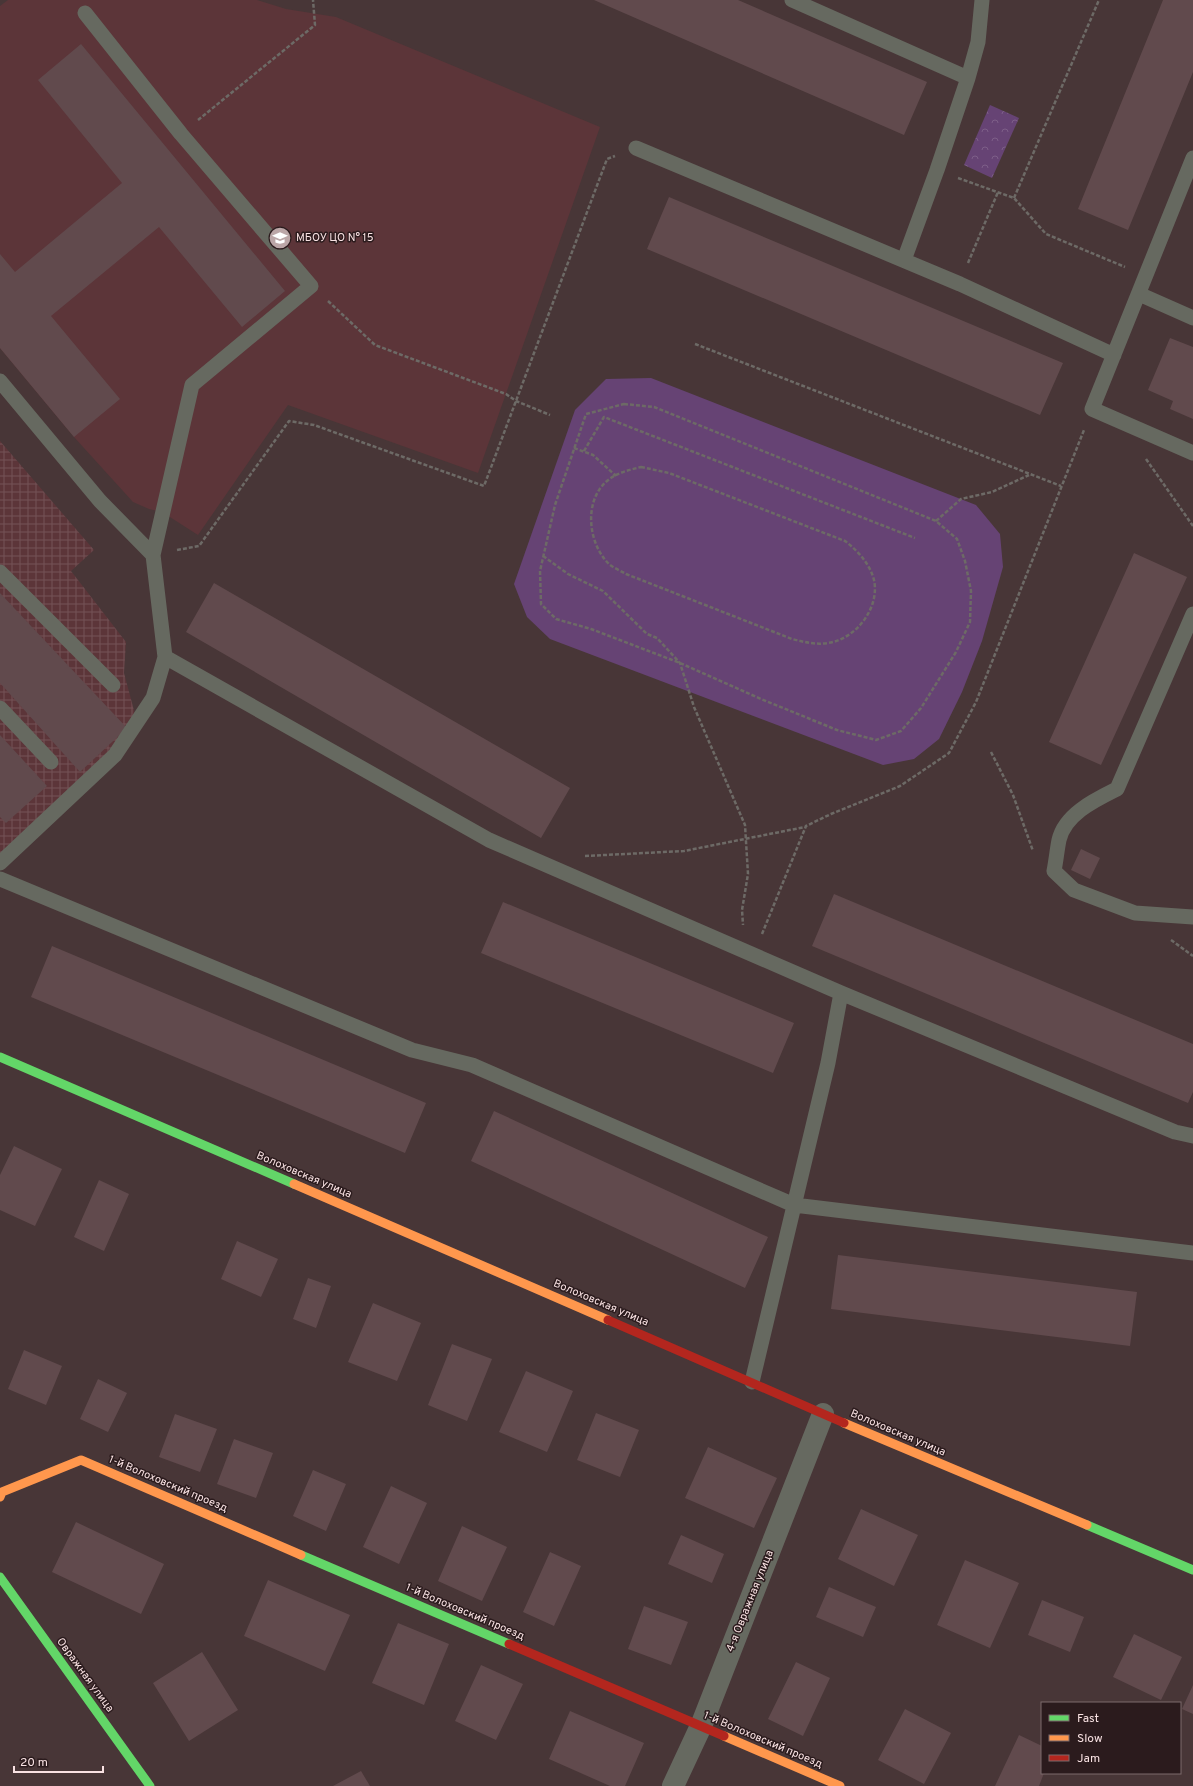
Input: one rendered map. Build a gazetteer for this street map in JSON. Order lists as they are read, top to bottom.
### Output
{
  "streets": {
    "street": [
      "Волоховская улица",
      "1-й Волоховский проезд",
      "4-я Овражная улица",
      "Овражная улица"
    ]
  },
  "crossings": [
    ["Волоховская улица", "4-я Овражная улица"],
    ["1-й Волоховский проезд", "4-я Овражная улица"]
  ],
  "places": {
    "school or university": ["МБОУ ЦО N° 15"]
  },
  "legend": ["Fast", "Slow", "Jam"],
  "scale_bar": "20 m"
}
